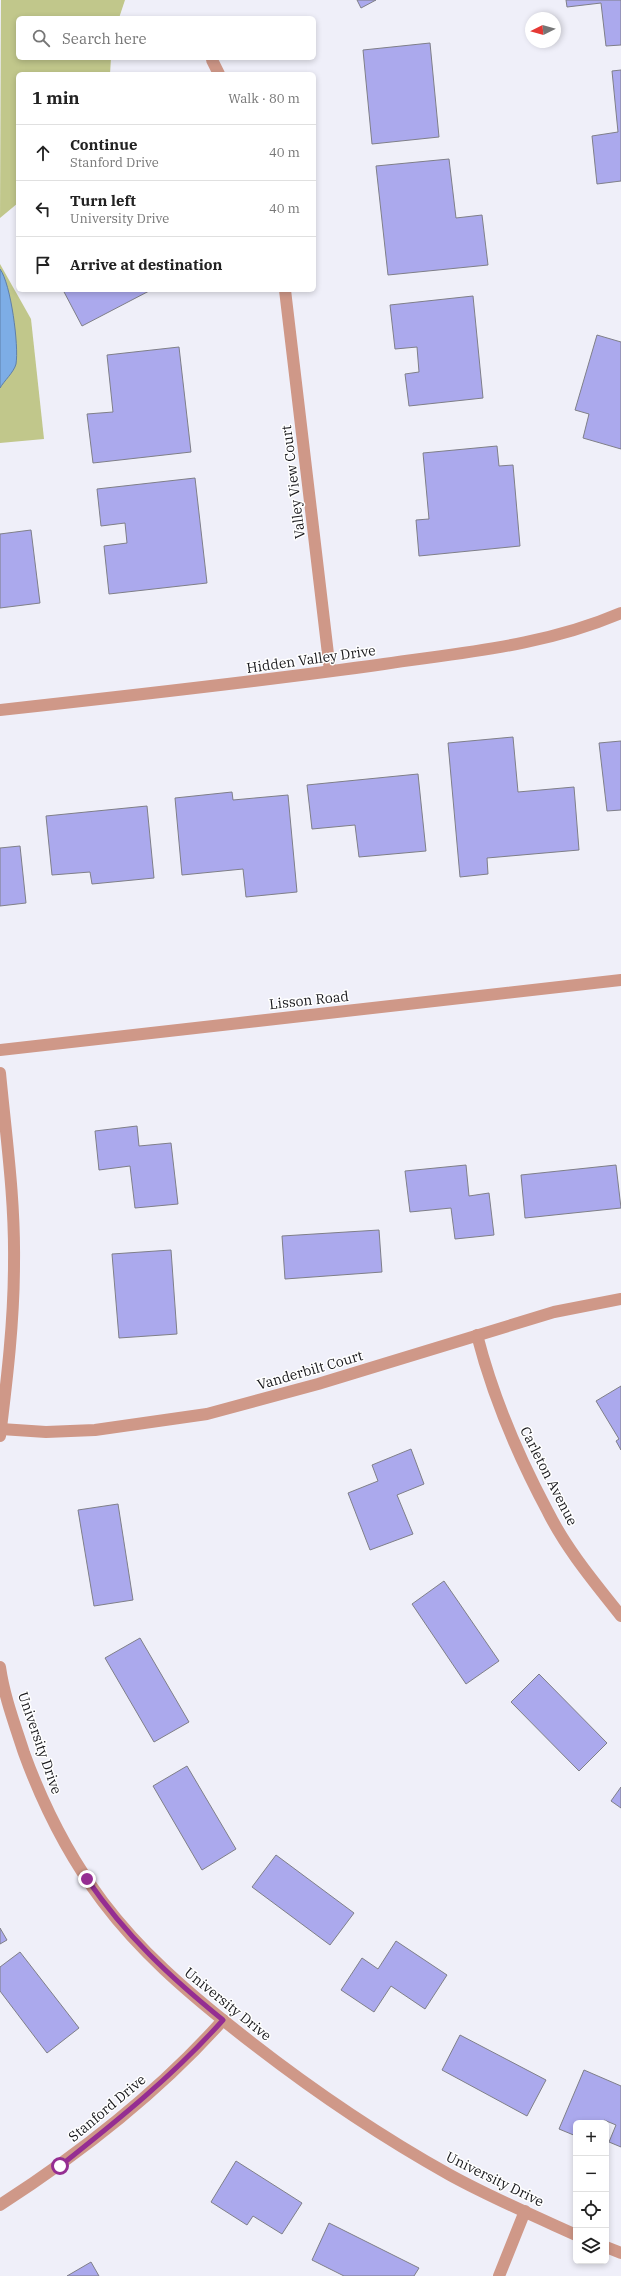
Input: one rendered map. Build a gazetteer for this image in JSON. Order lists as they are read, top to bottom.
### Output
{
  "streets": {
    "street": [
      "Valley View Court",
      "Hidden Valley Drive",
      "Lisson Road",
      "Vanderbilt Court",
      "Carleton Avenue",
      "University Drive",
      "Stanford Drive"
    ]
  },
  "crossings": [
    ["Valley View Court", "Hidden Valley Drive"],
    ["Vanderbilt Court", "Carleton Avenue"],
    ["University Drive", "Stanford Drive"]
  ],
  "north": "left",
  "page": {
    "search": "Search here",
    "heading": ["1 min", "Walk · 80 m"],
    "list": [
      ["Continue", "Stanford Drive", "40 m"],
      ["Turn left", "University Drive", "40 m"],
      "Arrive at destination"
    ],
    "map_buttons": ["+", "−"]
  }
}
